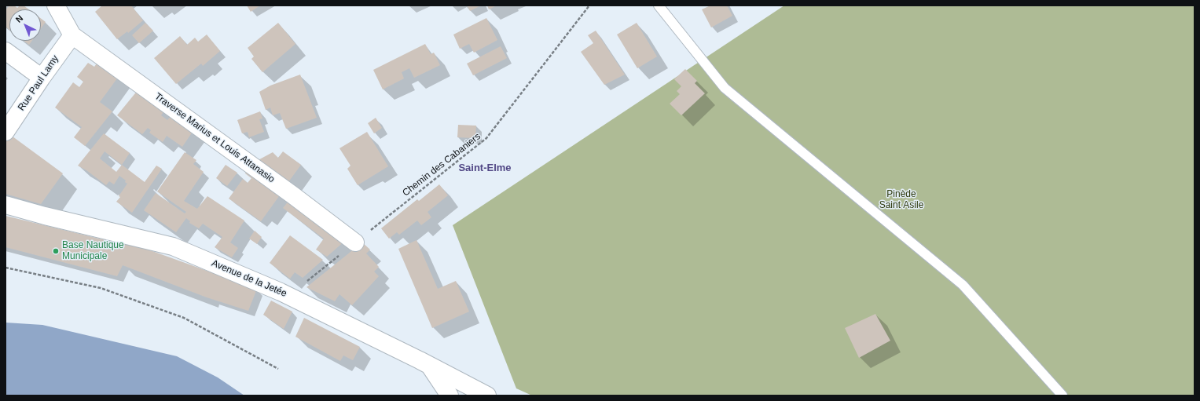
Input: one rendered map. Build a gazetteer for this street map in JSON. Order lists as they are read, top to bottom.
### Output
{
  "streets": {
    "street": ["Rue Paul Lamy", "Traverse Marius et Louis Attanasio", "Avenue de la Jetée"],
    "path": ["Chemin des Cabaniers"]
  },
  "crossings": [
    ["Rue Paul Lamy", "Traverse Marius et Louis Attanasio"],
    ["Traverse Marius et Louis Attanasio", "Chemin des Cabaniers"],
    ["Chemin des Cabaniers", "Avenue de la Jetée"]
  ],
  "districts": ["Saint-Elme"],
  "parks": ["Pinède Saint Asile"],
  "places": ["Base Nautique Municipale"],
  "north": "top left"
}
